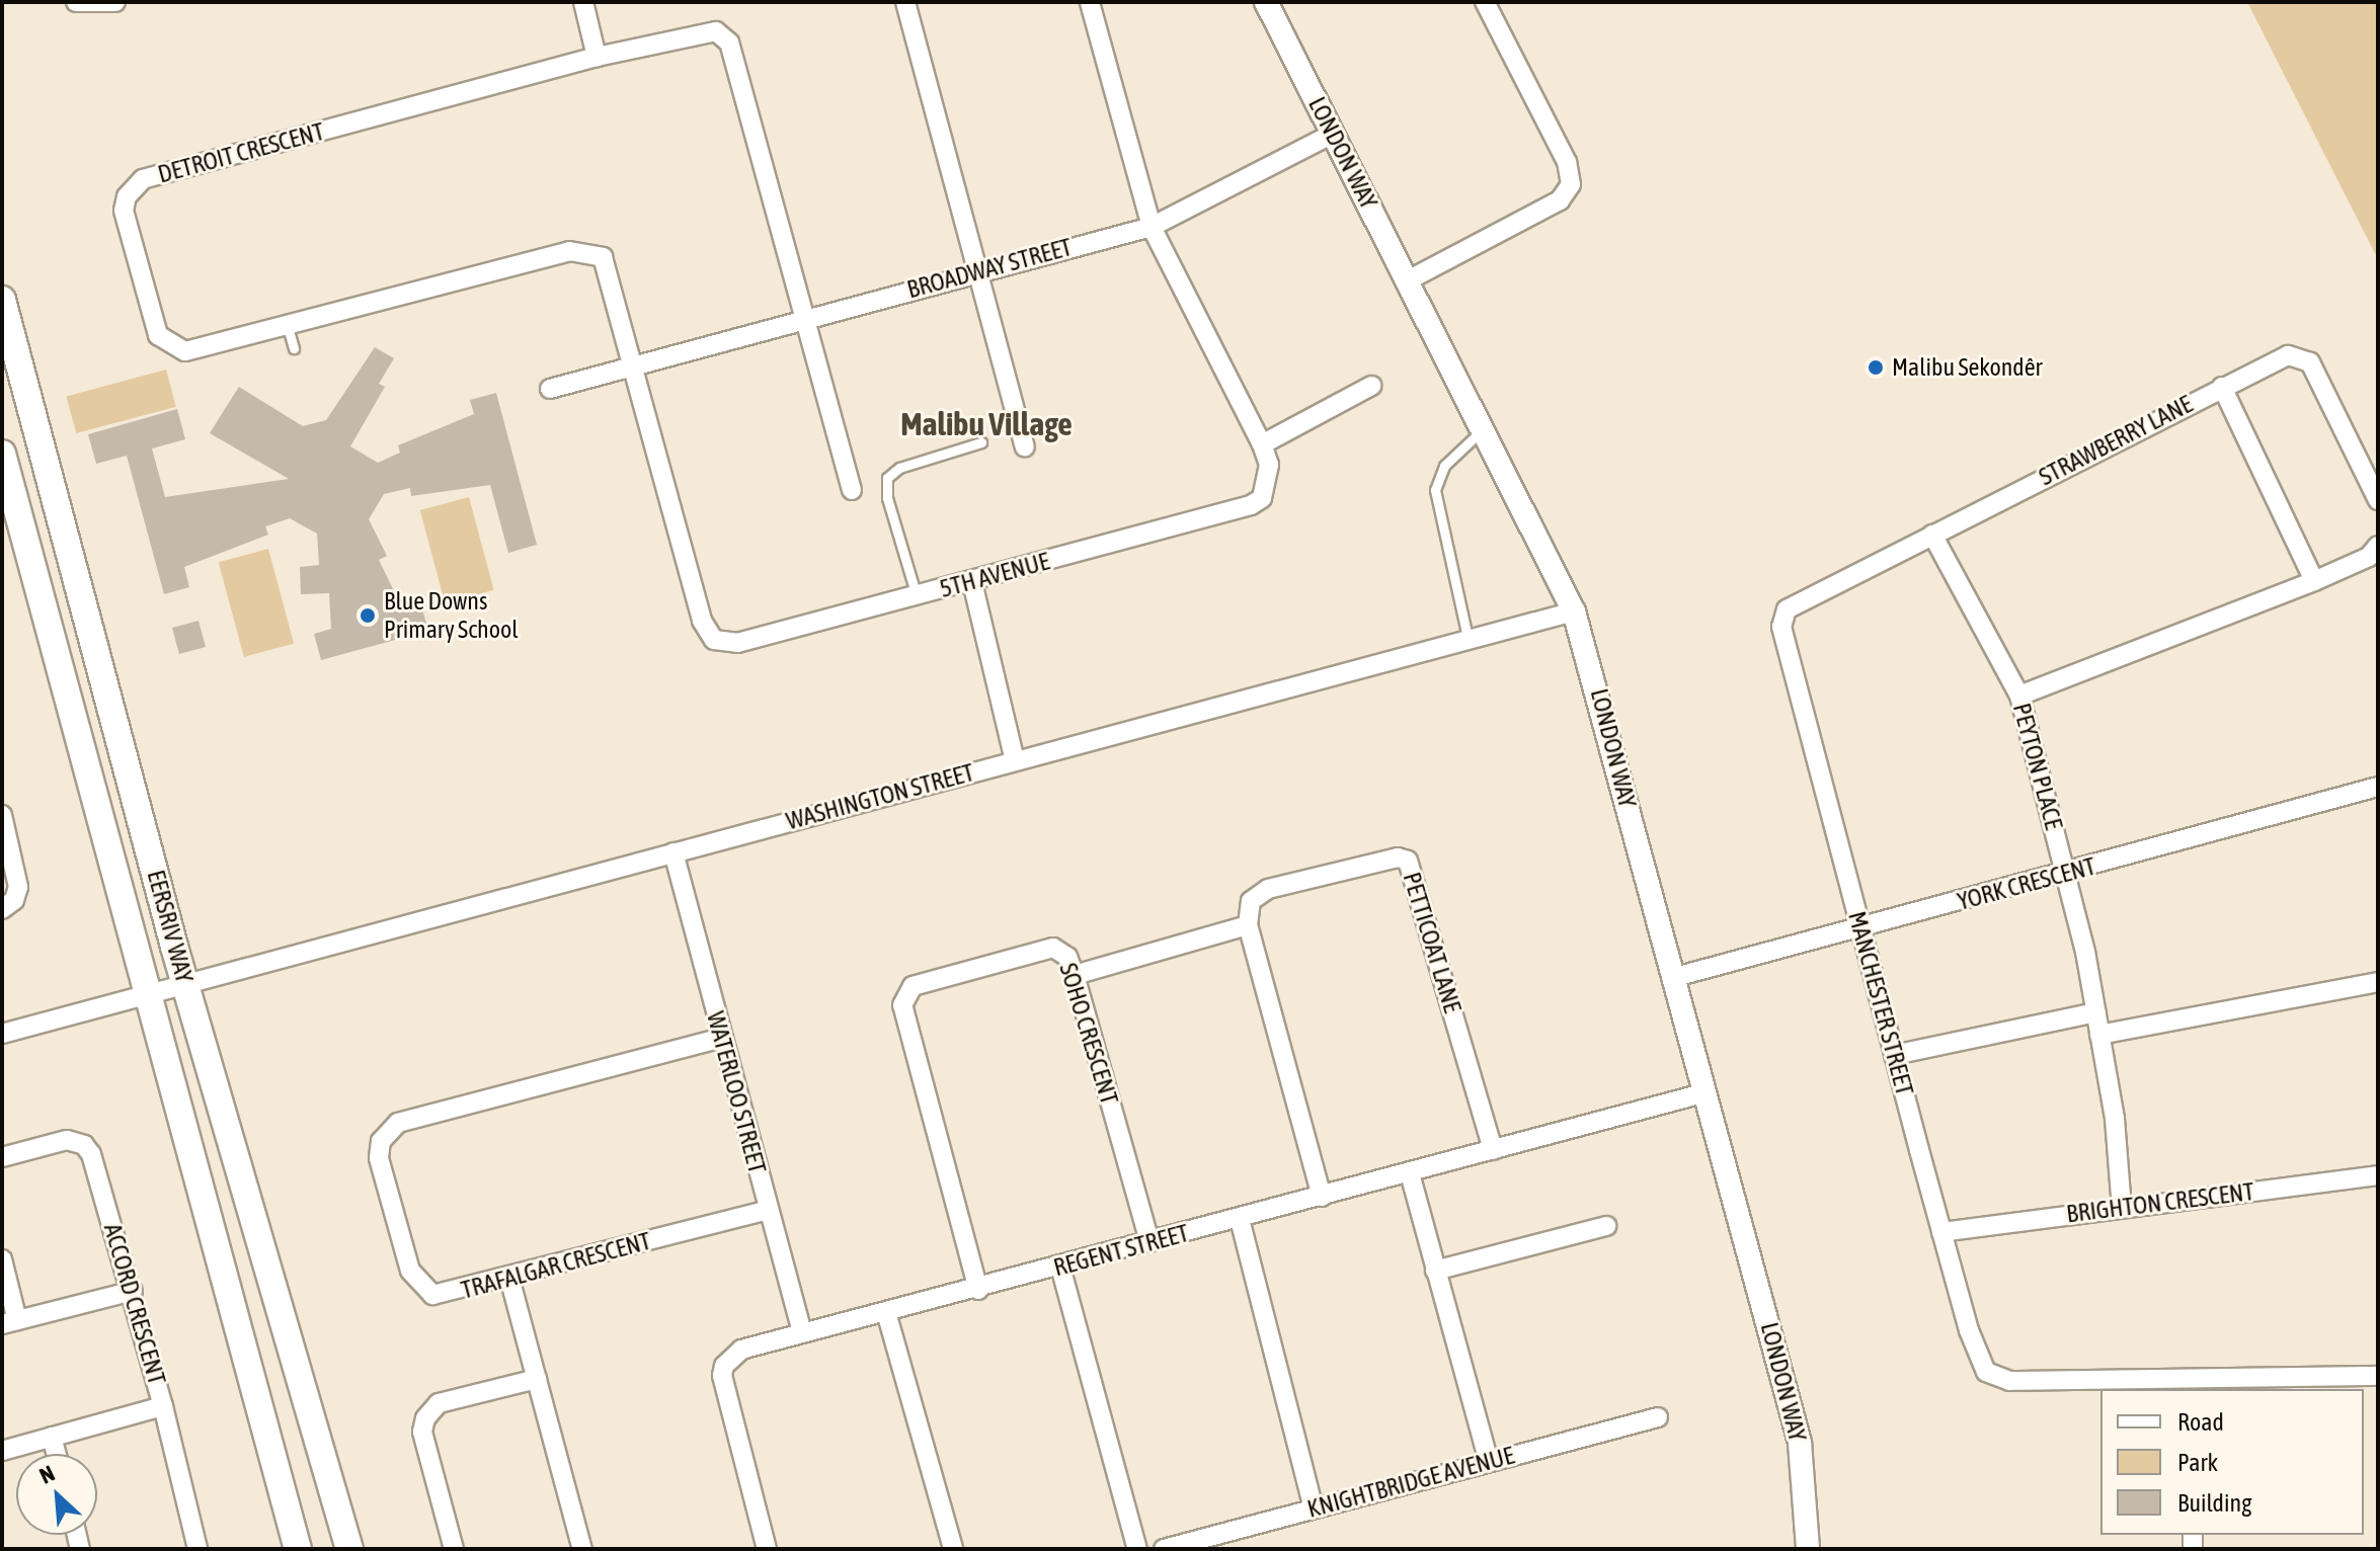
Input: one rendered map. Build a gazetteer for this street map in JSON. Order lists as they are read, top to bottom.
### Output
{
  "streets": {
    "main road": ["EERSRIV WAY"],
    "street": [
      "DETROIT CRESCENT",
      "LONDON WAY",
      "BROADWAY STREET",
      "STRAWBERRY LANE",
      "5TH AVENUE",
      "PEYTON PLACE",
      "WASHINGTON STREET",
      "YORK CRESCENT",
      "PETTICOAT LANE",
      "MANCHESTER STREET",
      "SOHO CRESCENT",
      "WATERLOO STREET",
      "BRIGHTON CRESCENT",
      "REGENT STREET",
      "TRAFALGAR CRESCENT",
      "ACCORD CRESCENT",
      "KNIGHTBRIDGE AVENUE"
    ]
  },
  "crossings": [
    ["DETROIT CRESCENT", "BROADWAY STREET"],
    ["DETROIT CRESCENT", "5TH AVENUE"],
    ["LONDON WAY", "BROADWAY STREET"],
    ["LONDON WAY", "WASHINGTON STREET"],
    ["LONDON WAY", "YORK CRESCENT"],
    ["LONDON WAY", "REGENT STREET"],
    ["BROADWAY STREET", "5TH AVENUE"],
    ["STRAWBERRY LANE", "PEYTON PLACE"],
    ["STRAWBERRY LANE", "MANCHESTER STREET"],
    ["PEYTON PLACE", "YORK CRESCENT"],
    ["PEYTON PLACE", "BRIGHTON CRESCENT"],
    ["WASHINGTON STREET", "EERSRIV WAY"],
    ["WASHINGTON STREET", "WATERLOO STREET"],
    ["YORK CRESCENT", "MANCHESTER STREET"],
    ["PETTICOAT LANE", "REGENT STREET"],
    ["MANCHESTER STREET", "BRIGHTON CRESCENT"],
    ["SOHO CRESCENT", "REGENT STREET"],
    ["WATERLOO STREET", "REGENT STREET"],
    ["WATERLOO STREET", "TRAFALGAR CRESCENT"]
  ],
  "districts": ["Malibu Village"],
  "places": ["Malibu Sekondêr", "Blue Downs Primary School"],
  "legend": ["Road", "Park", "Building"],
  "north": "top left"
}
